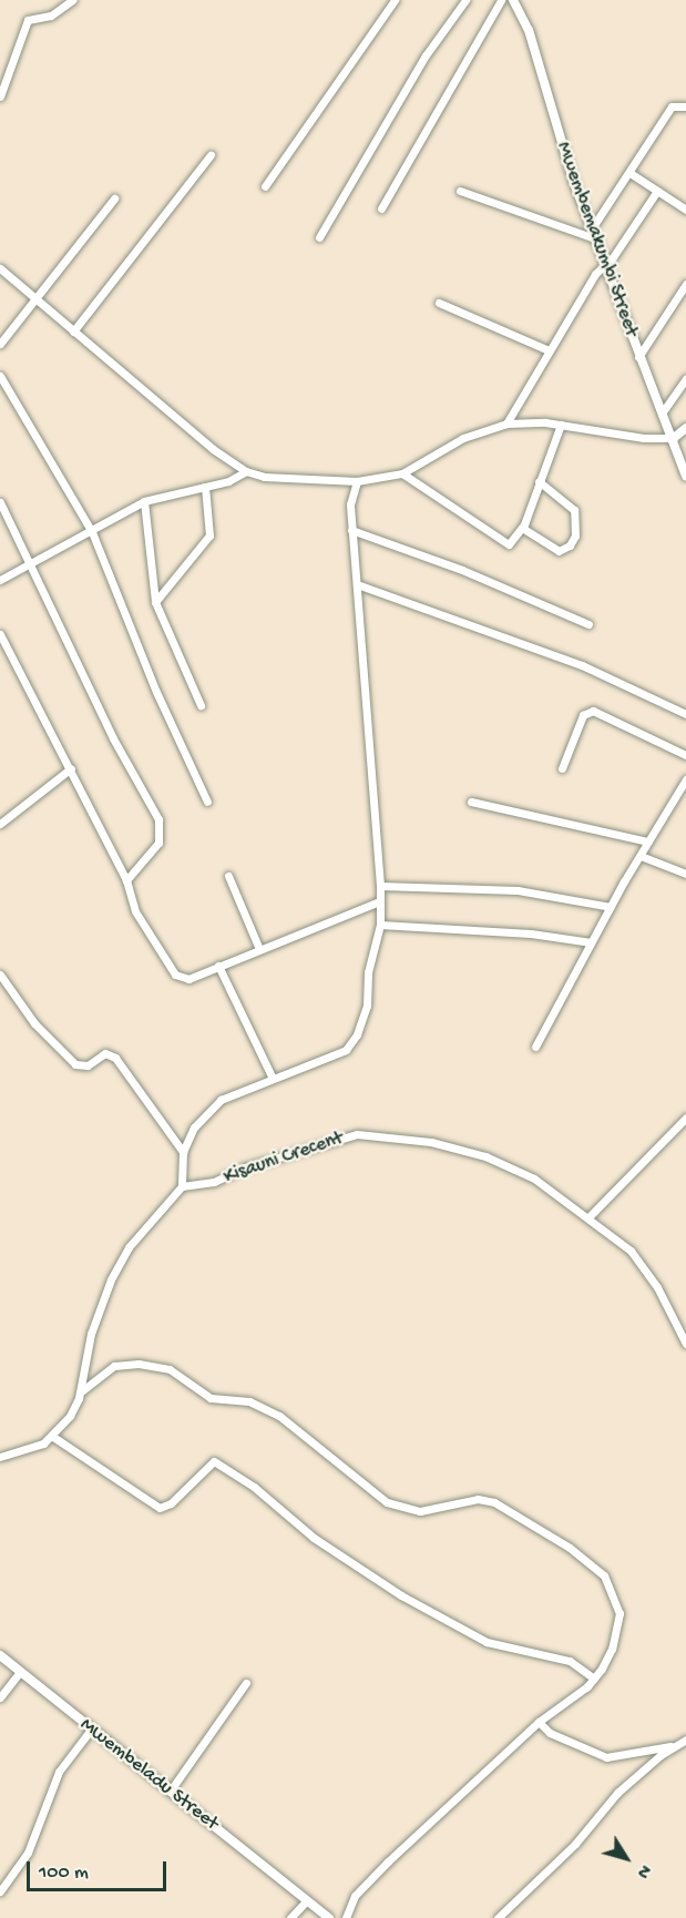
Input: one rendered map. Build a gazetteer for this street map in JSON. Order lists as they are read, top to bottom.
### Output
{
  "streets": {
    "street": ["Mwembemakumbi Street", "Kisauni Crecent", "Mwembeladu Street"]
  },
  "scale_bar": "100 m",
  "north": "bottom right"
}
